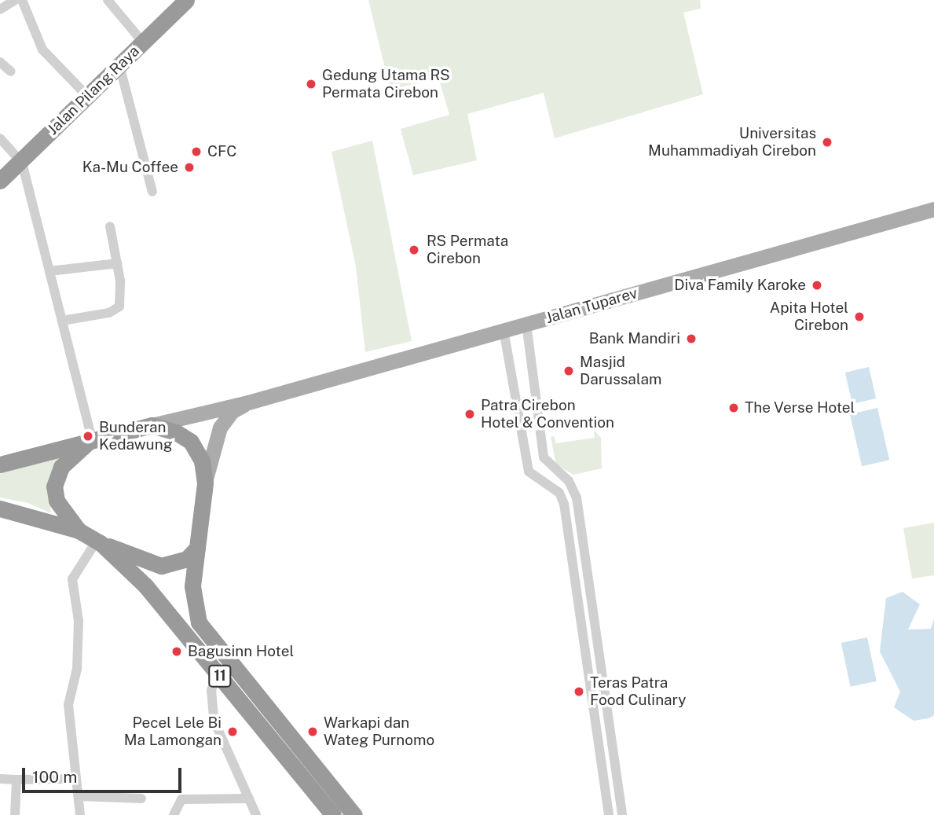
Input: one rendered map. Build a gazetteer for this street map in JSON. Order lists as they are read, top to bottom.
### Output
{
  "streets": {
    "highway": ["Jalan Pilang Raya", "11"],
    "main road": ["Jalan Tuparev"]
  },
  "crossings": [
    ["Jalan Tuparev", "11"]
  ],
  "places": [
    "Gedung Utama RS Permata Cirebon",
    "Universitas Muhammadiyah Cirebon",
    "CFC",
    "Ka-Mu Coffee",
    "RS Permata Cirebon",
    "Diva Family Karoke",
    "Apita Hotel Cirebon",
    "Bank Mandiri",
    "Masjid Darussalam",
    "The Verse Hotel",
    "Patra Cirebon Hotel & Convention",
    "Bunderan Kedawung",
    "Bagusinn Hotel",
    "Teras Patra Food Culinary",
    "Pecel Lele Bi Ma Lamongan",
    "Warkapi dan Wateg Purnomo"
  ],
  "scale_bar": "100 m"
}
